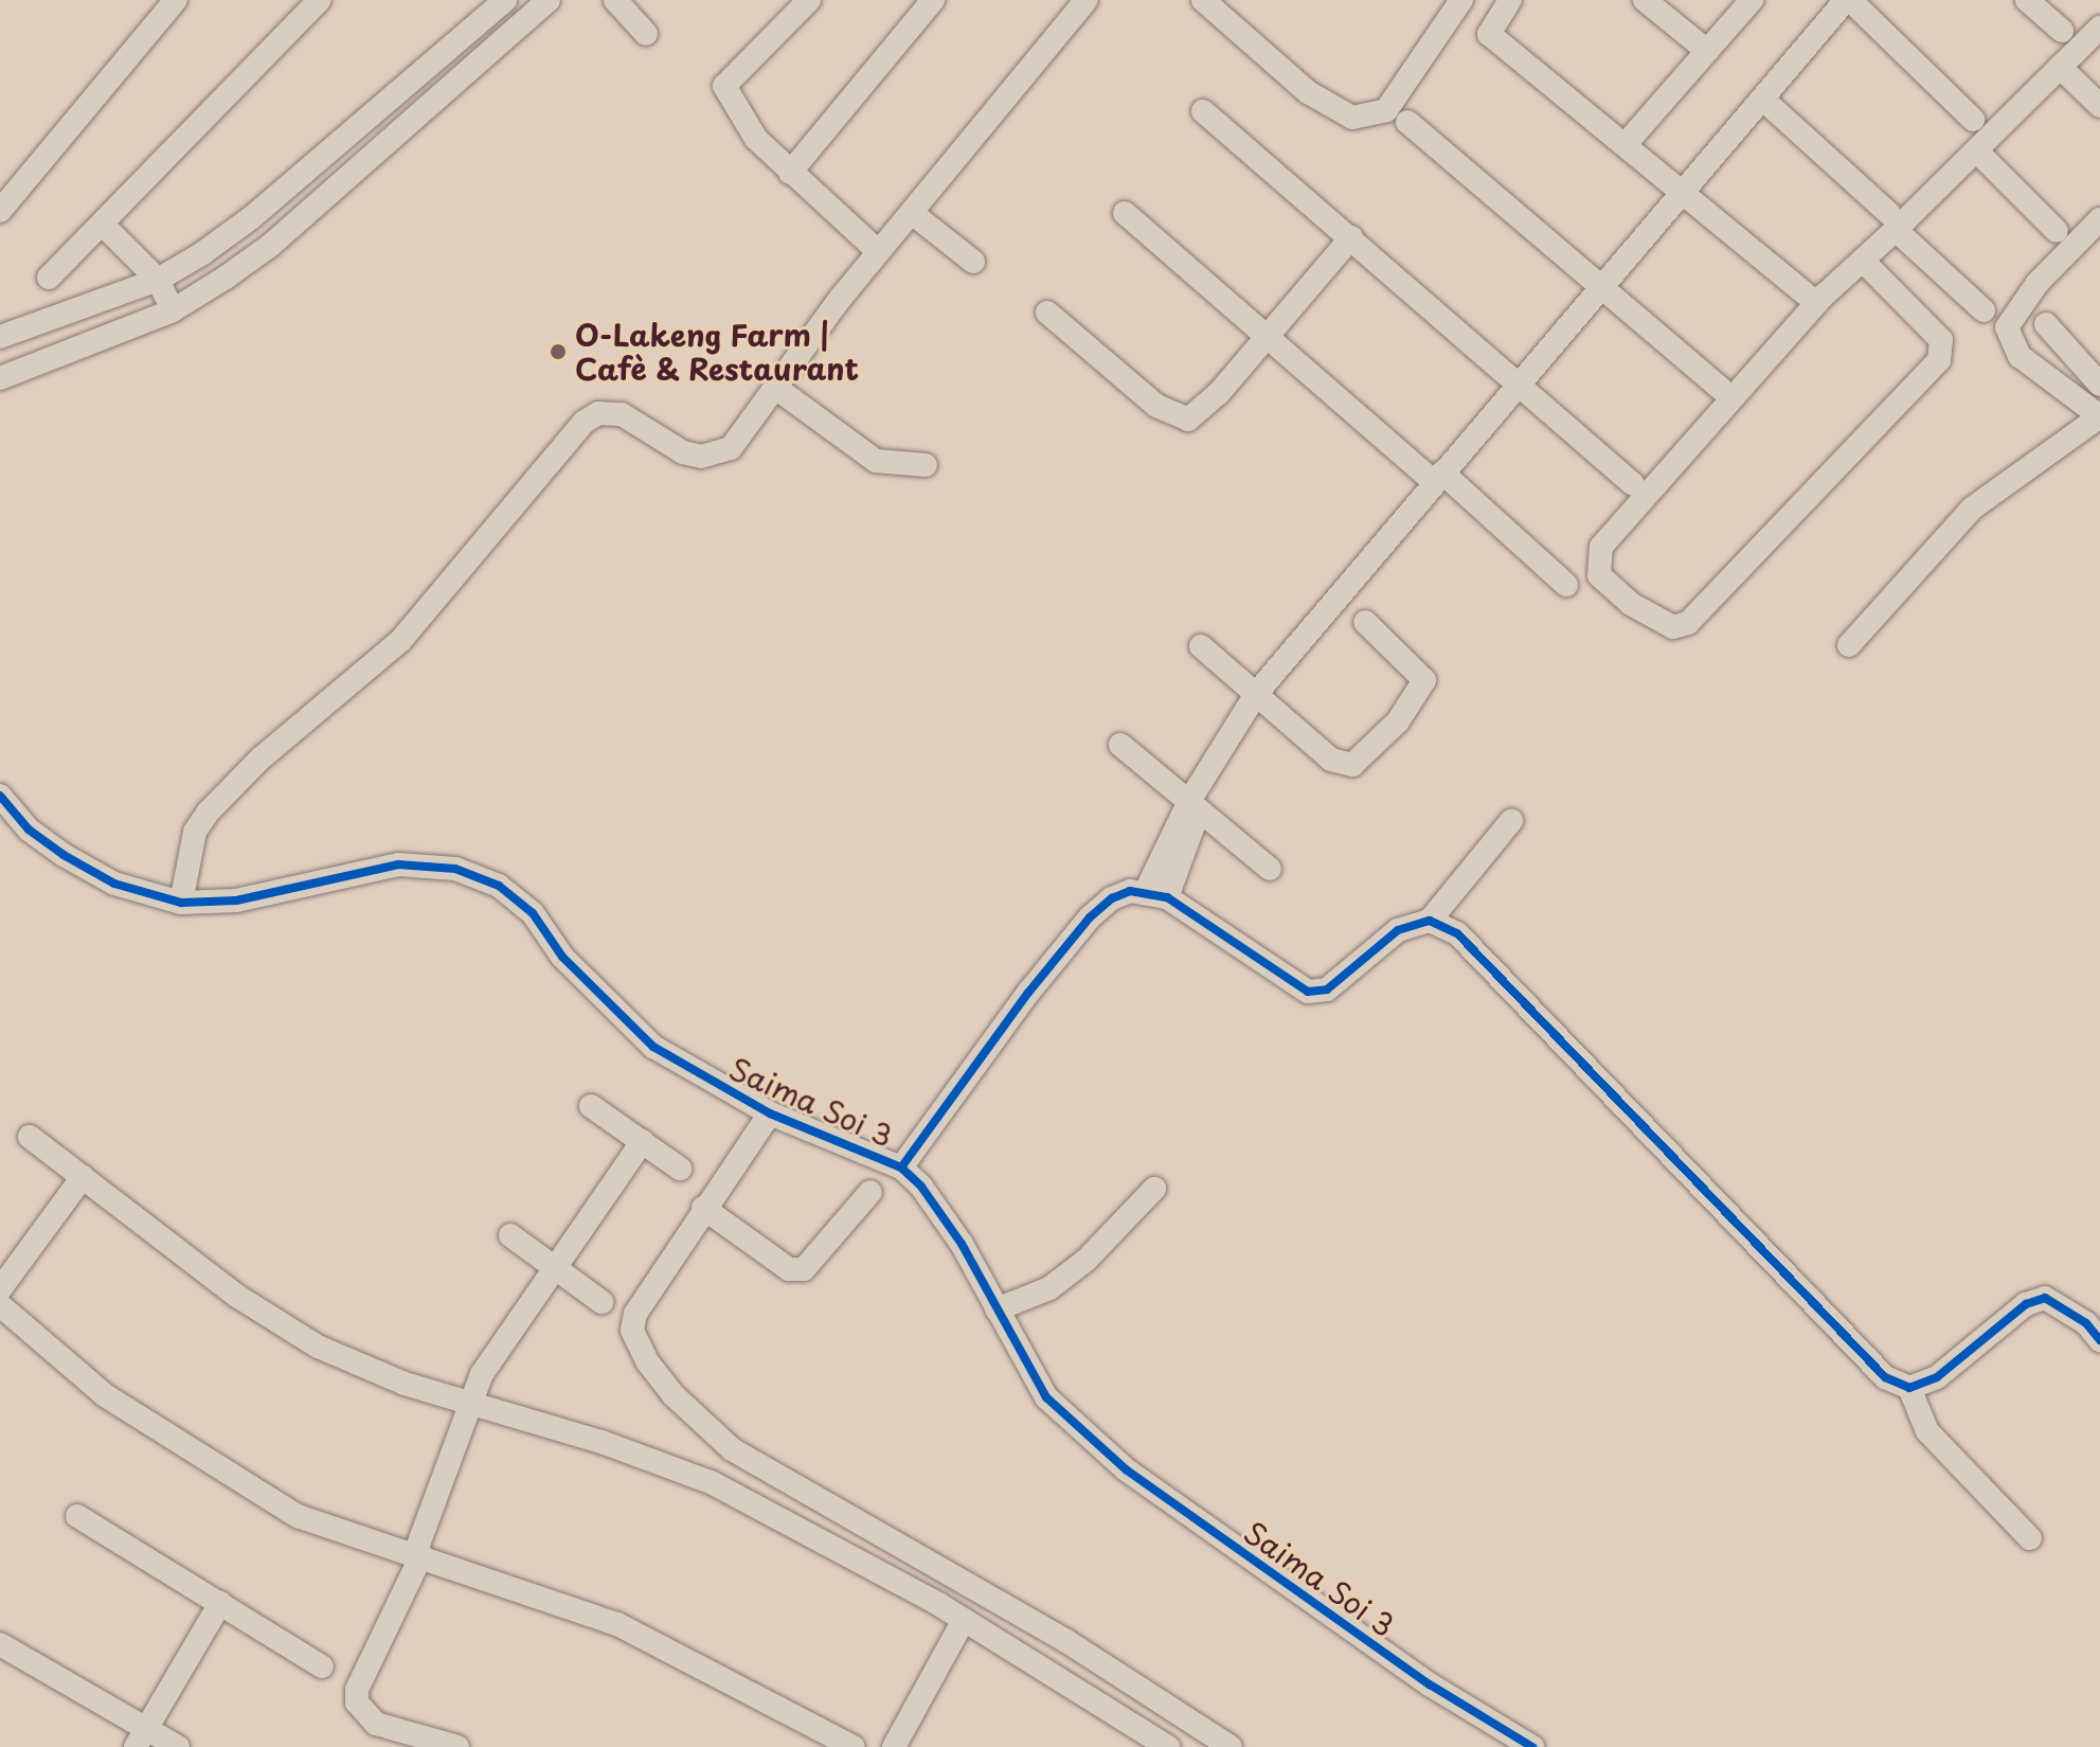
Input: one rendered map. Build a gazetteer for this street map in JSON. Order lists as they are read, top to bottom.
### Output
{
  "streets": {
    "street": ["Saima Soi 3"]
  },
  "places": ["O-Lakeng Farm | Cafè & Restaurant"]
}
